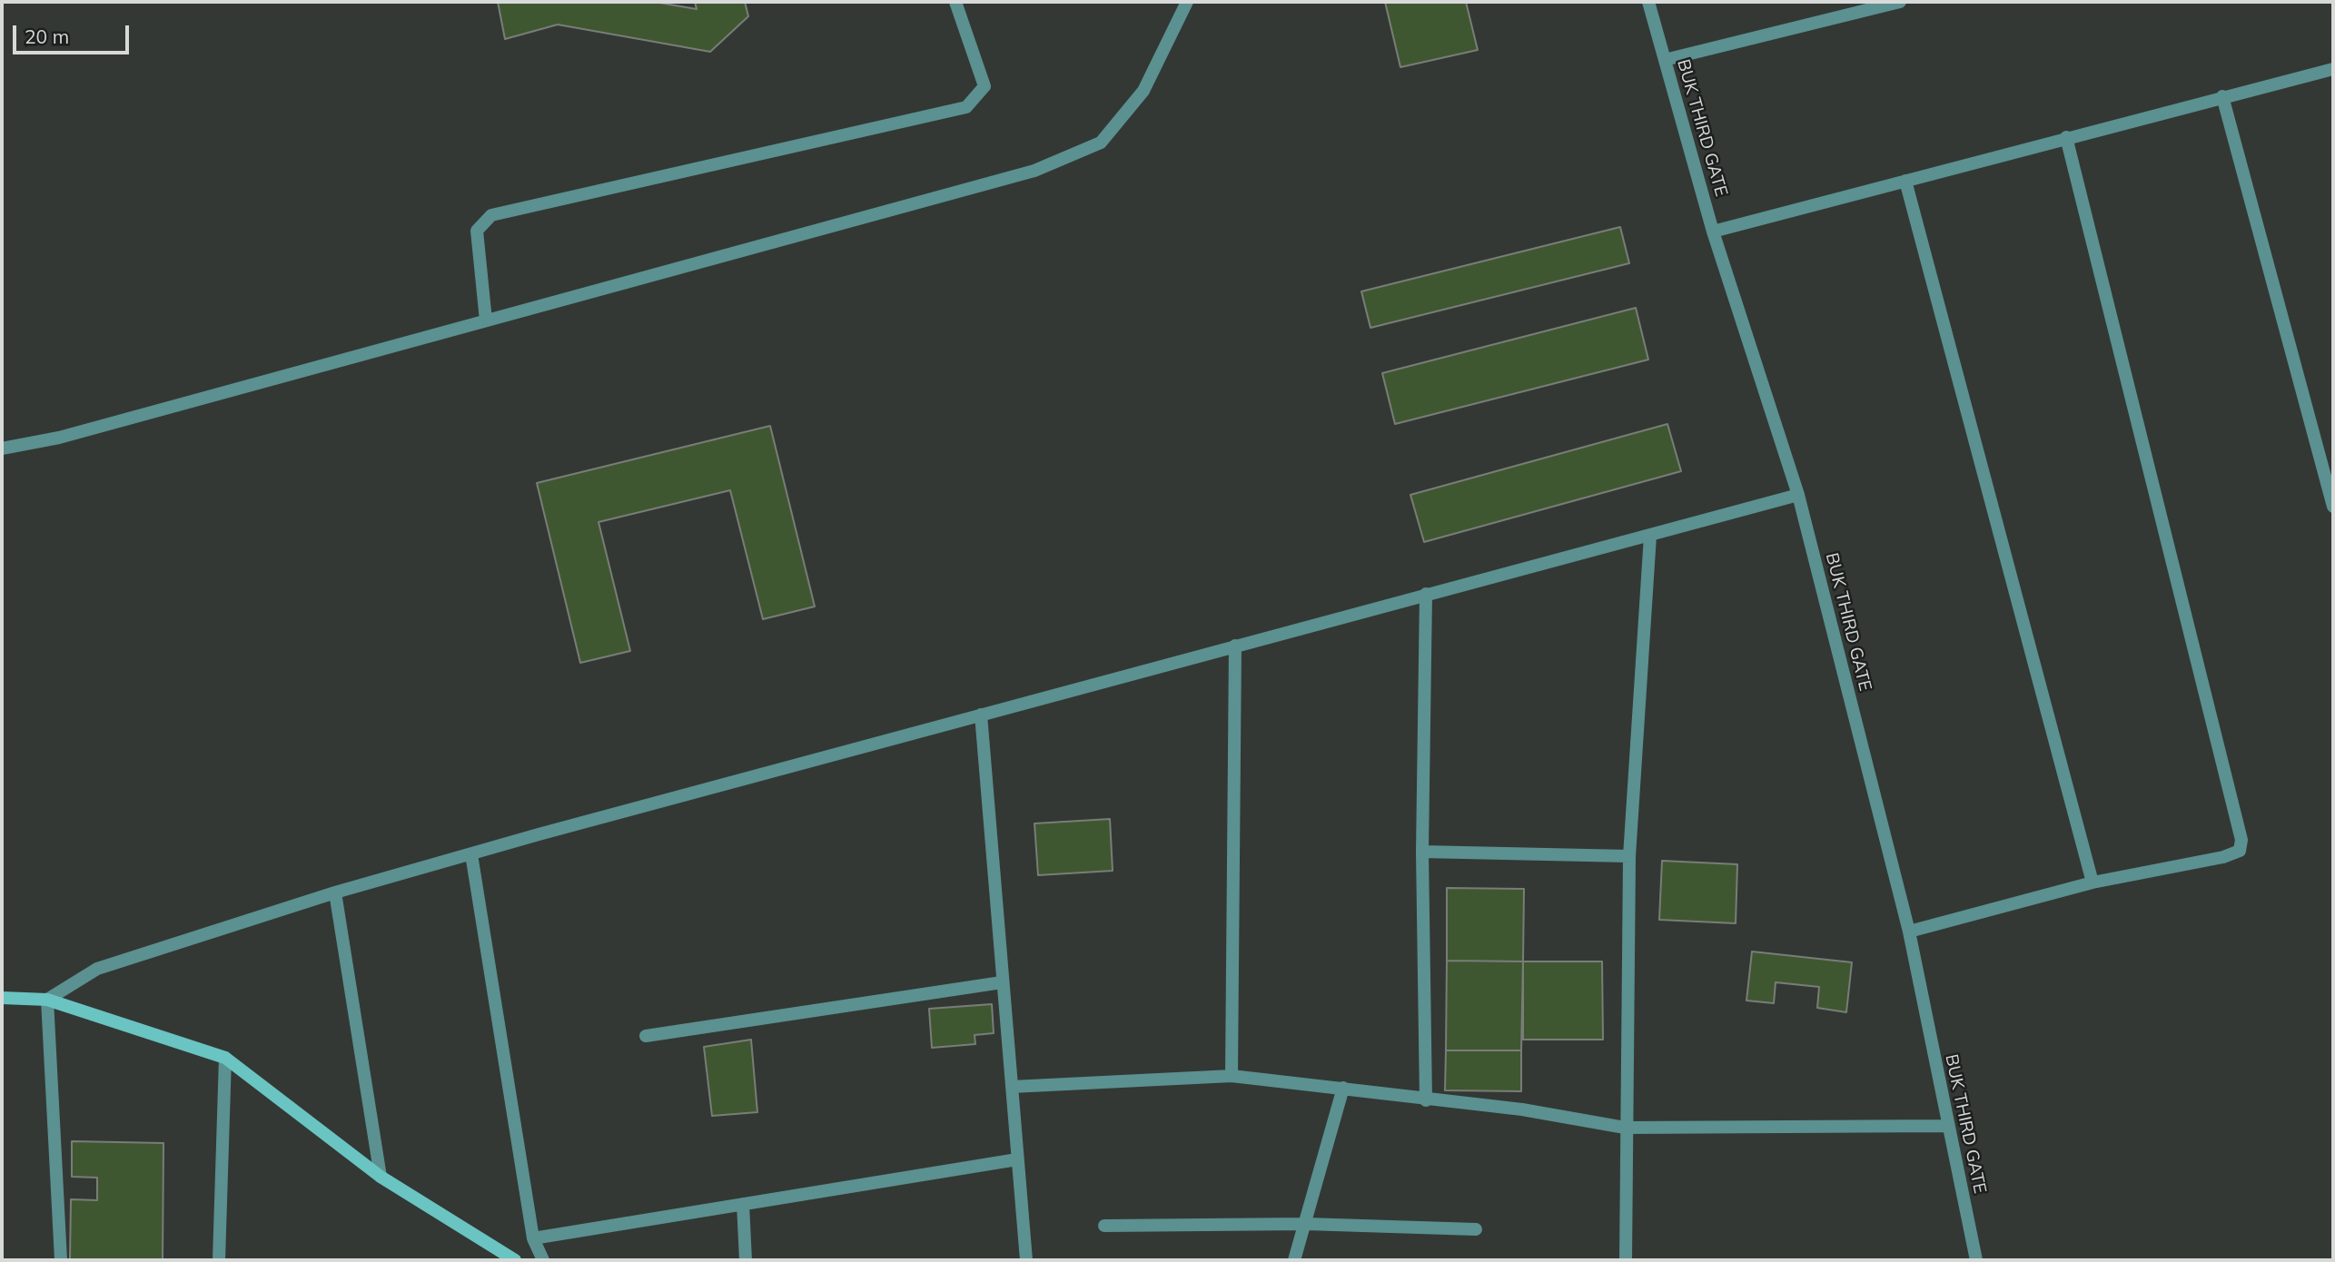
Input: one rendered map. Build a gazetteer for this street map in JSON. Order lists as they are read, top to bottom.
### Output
{
  "streets": {
    "street": ["BUK THIRD GATE"]
  },
  "scale_bar": "20 m"
}
